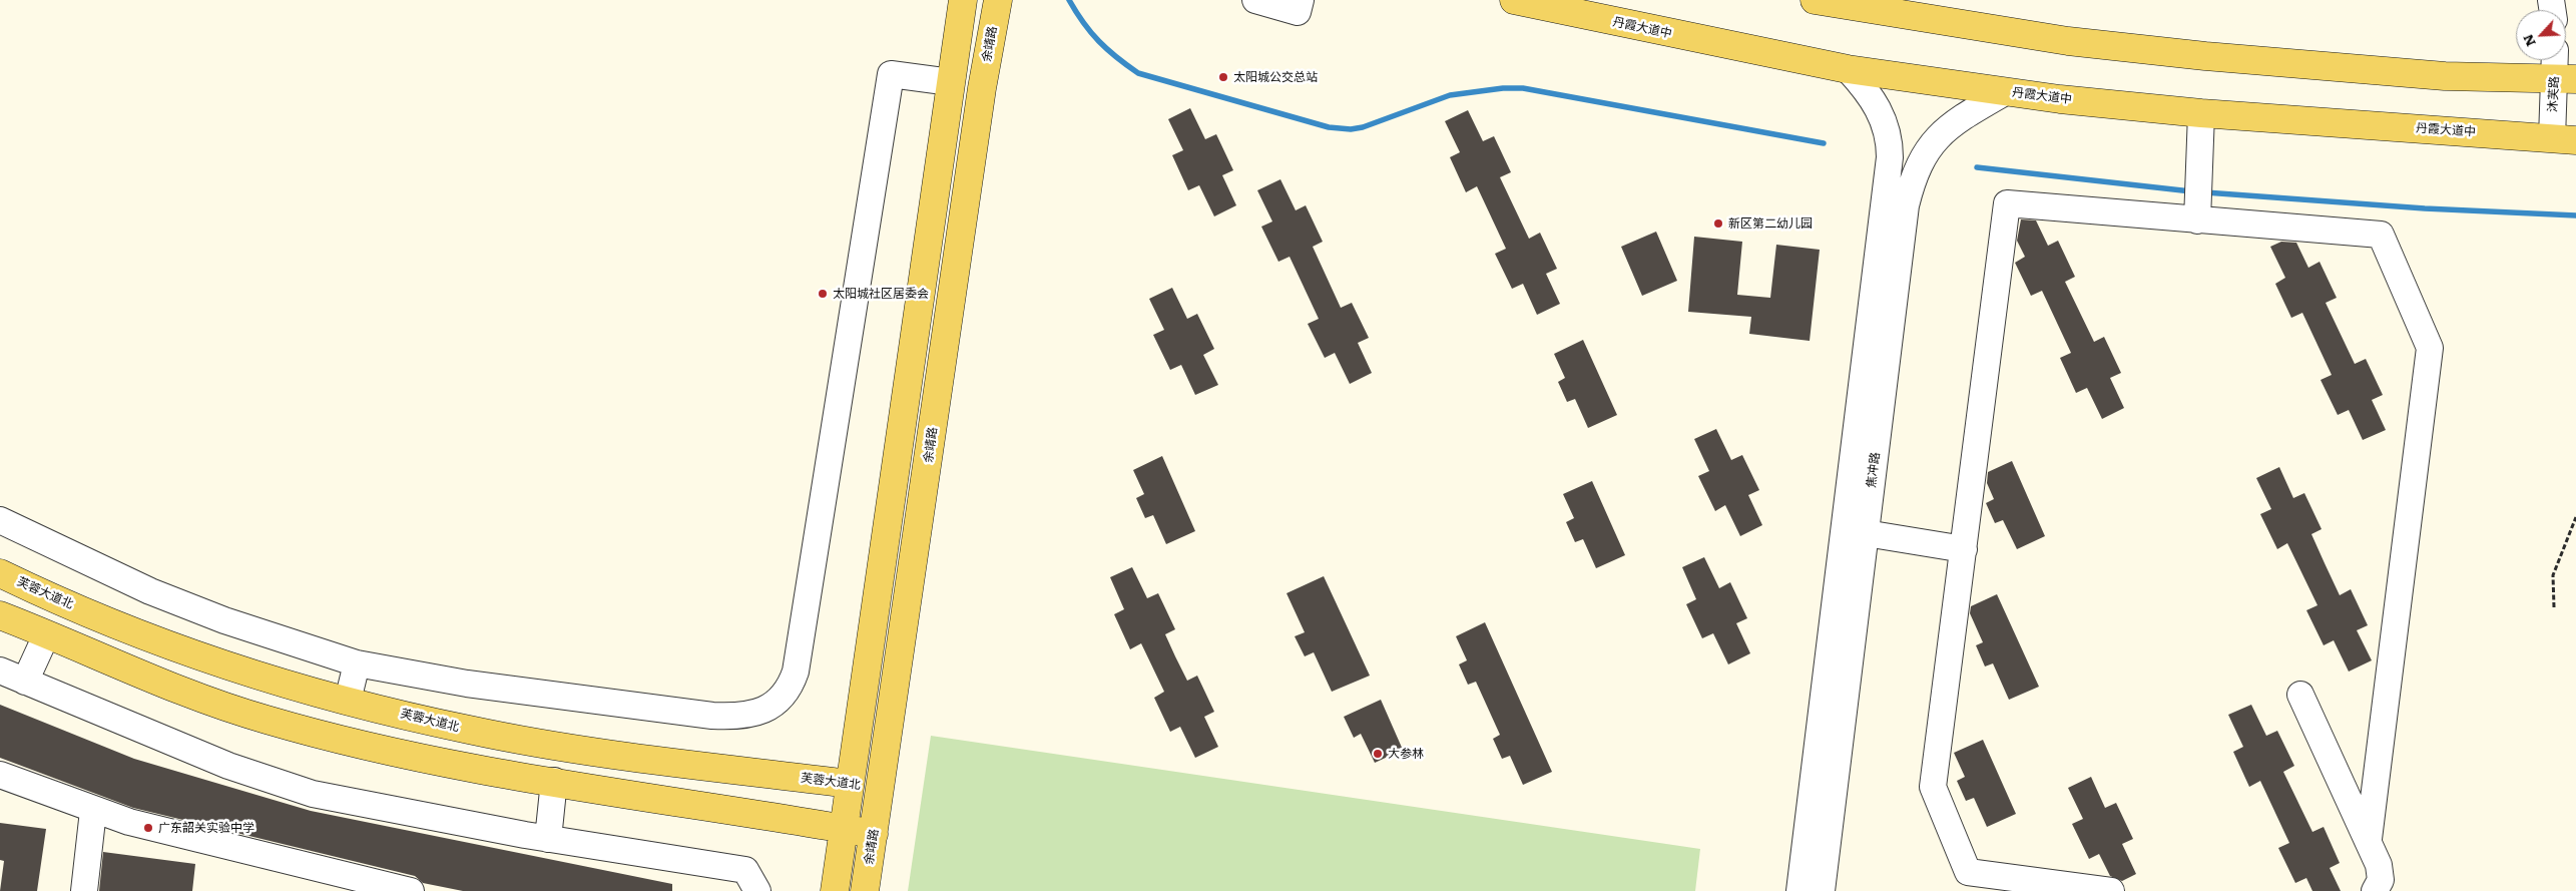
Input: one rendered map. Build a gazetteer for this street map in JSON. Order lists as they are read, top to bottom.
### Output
{
  "streets": {
    "main road": ["丹霞大道中", "余靖路", "芙蓉大道北"],
    "street": ["沐芙路", "焦冲路"]
  },
  "crossings": [
    ["丹霞大道中", "沐芙路"],
    ["丹霞大道中", "焦冲路"],
    ["余靖路", "芙蓉大道北"]
  ],
  "places": [
    "太阳城公交总站",
    "新区第二幼儿园",
    "太阳城社区居委会",
    "大参林",
    "广东韶关实验中学"
  ],
  "north": "bottom left"
}
